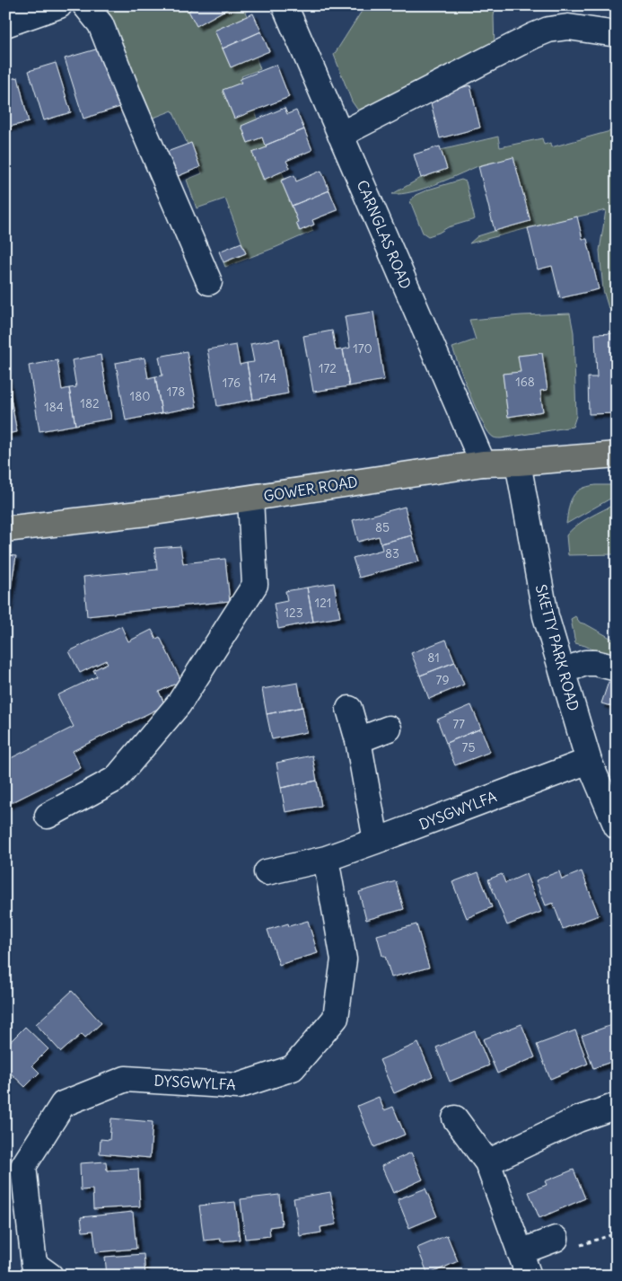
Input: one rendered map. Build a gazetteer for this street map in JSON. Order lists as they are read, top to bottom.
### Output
{
  "streets": {
    "main road": ["GOWER ROAD"],
    "street": ["CARNGLAS ROAD", "SKETTY PARK ROAD", "DYSGWYLFA"]
  },
  "crossings": [
    ["CARNGLAS ROAD", "GOWER ROAD"],
    ["GOWER ROAD", "SKETTY PARK ROAD"],
    ["SKETTY PARK ROAD", "DYSGWYLFA"]
  ],
  "house_numbers": [
    "170",
    "172",
    "174",
    "168",
    "176",
    "178",
    "180",
    "182",
    "184",
    "85",
    "83",
    "121",
    "123",
    "81",
    "79",
    "77",
    "75"
  ]
}
